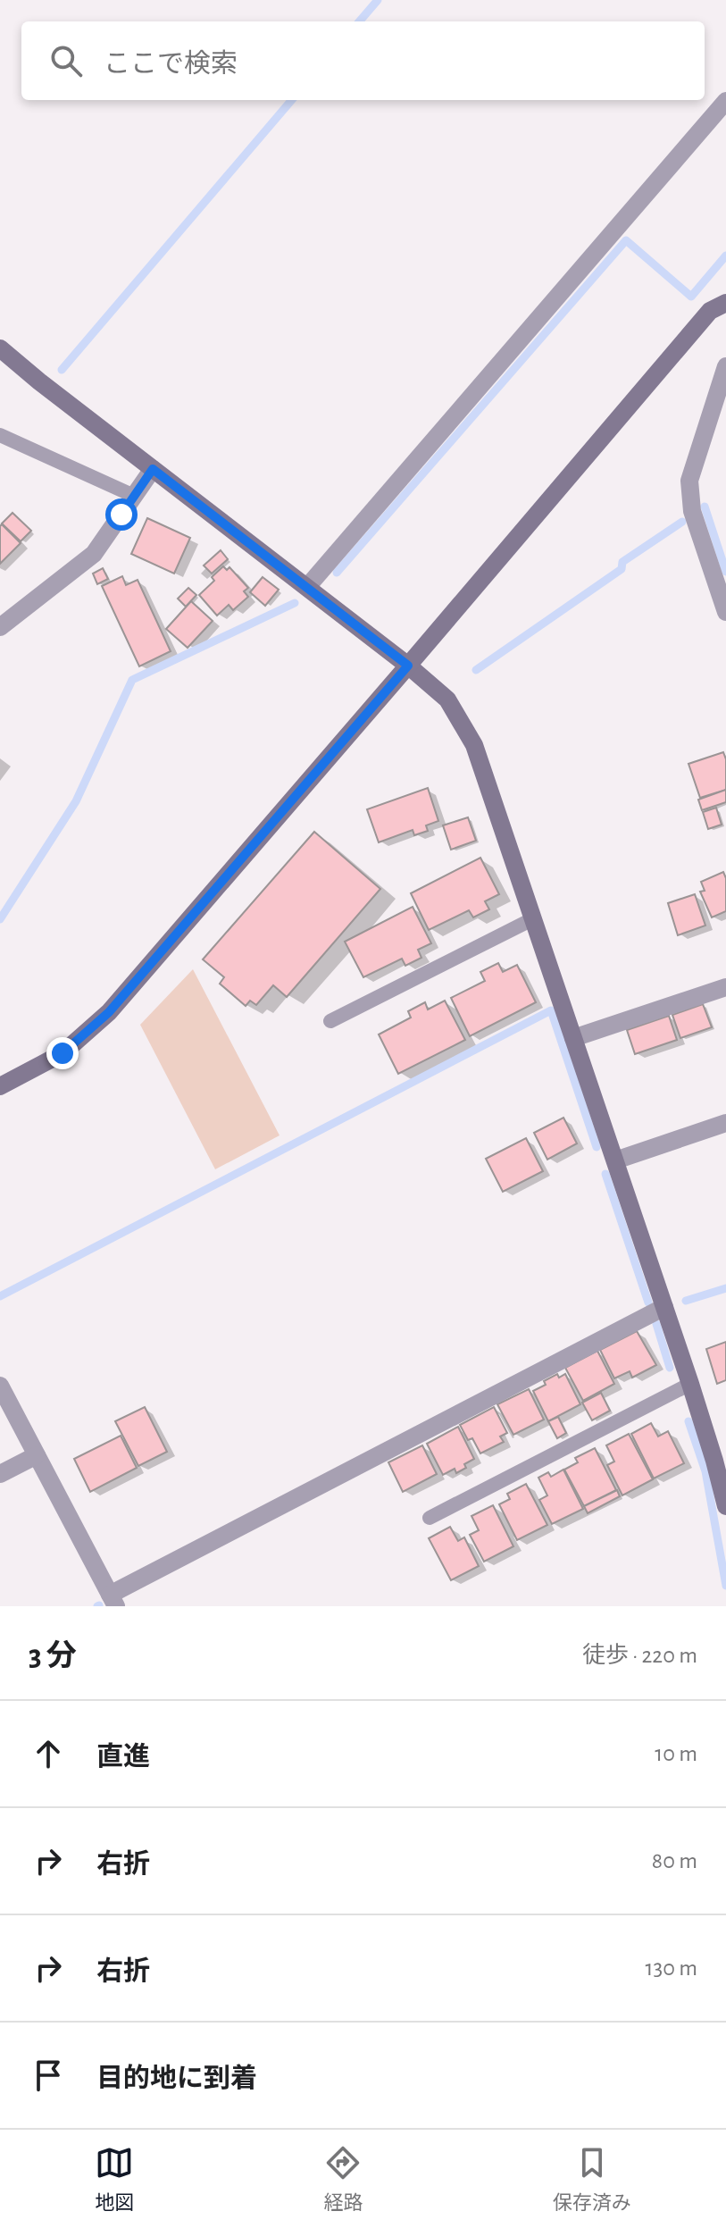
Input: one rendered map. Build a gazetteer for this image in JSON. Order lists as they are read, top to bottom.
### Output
{
  "page": {
    "search": "ここで検索",
    "heading": ["3 分", "徒歩 · 220 m"],
    "list": [
      ["直進", "10 m"],
      ["右折", "80 m"],
      ["右折", "130 m"],
      "目的地に到着"
    ],
    "nav": ["地図", "経路", "保存済み"]
  }
}
